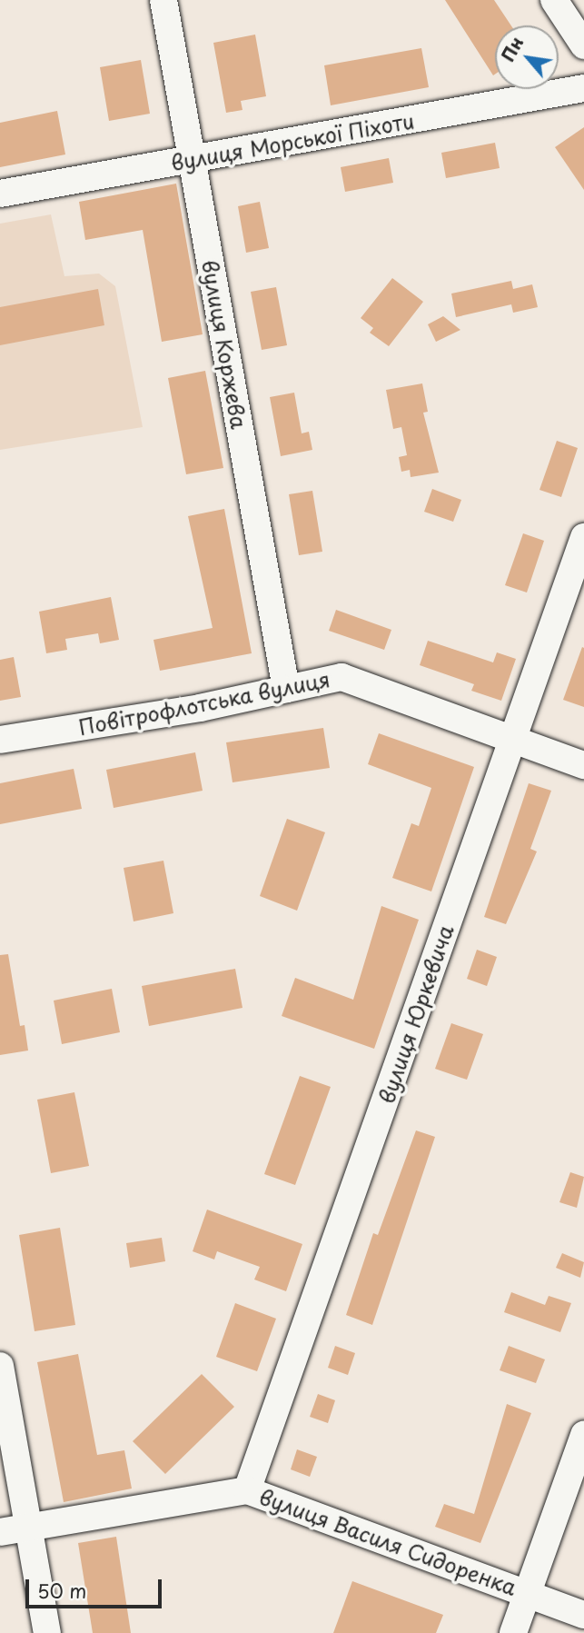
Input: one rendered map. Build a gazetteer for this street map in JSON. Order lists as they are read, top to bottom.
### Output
{
  "streets": {
    "street": [
      "вулиця Морської Піхоти",
      "вулиця Коржева",
      "Повітрофлотська вулиця",
      "вулиця Юркевича",
      "вулиця Василя Сидоренка"
    ]
  },
  "crossings": [
    ["вулиця Морської Піхоти", "вулиця Коржева"],
    ["вулиця Коржева", "Повітрофлотська вулиця"],
    ["Повітрофлотська вулиця", "вулиця Юркевича"],
    ["вулиця Юркевича", "вулиця Василя Сидоренка"]
  ],
  "scale_bar": "50 m",
  "north": "top left"
}
